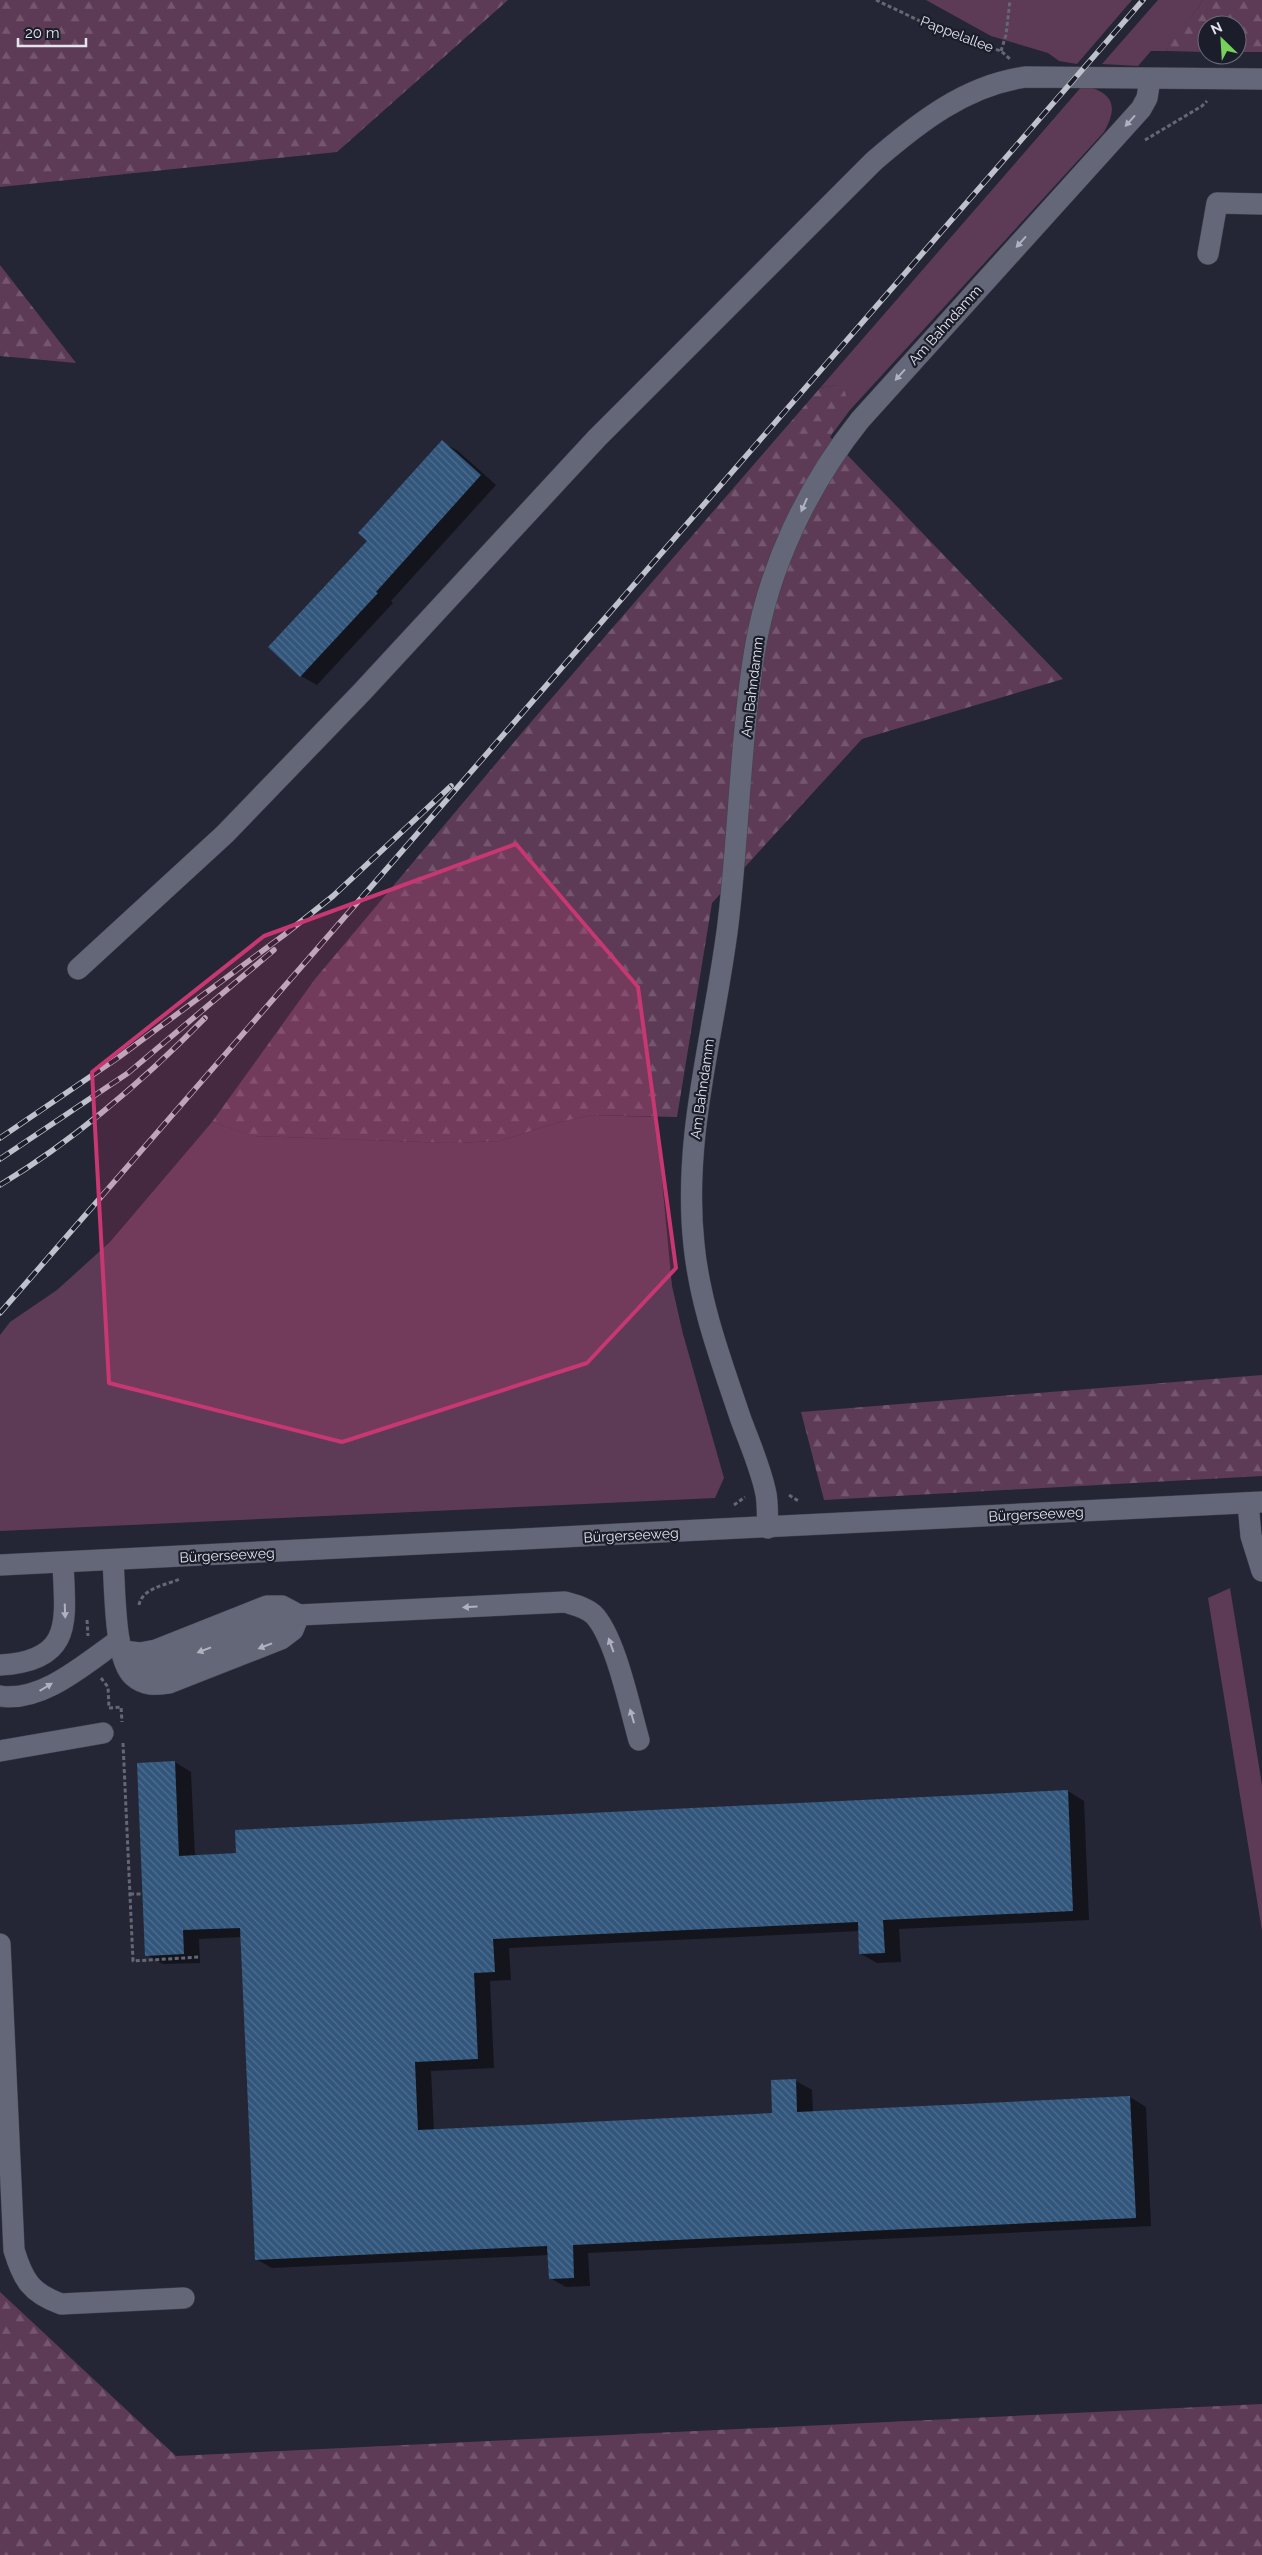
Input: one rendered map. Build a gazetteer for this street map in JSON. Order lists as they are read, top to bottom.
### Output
{
  "streets": {
    "street": ["Am Bahndamm", "Bürgerseeweg"],
    "path": ["Pappelallee"]
  },
  "crossings": [
    ["Am Bahndamm", "Bürgerseeweg"]
  ],
  "one_way": ["Am Bahndamm"],
  "scale_bar": "20 m",
  "north": "top left"
}
